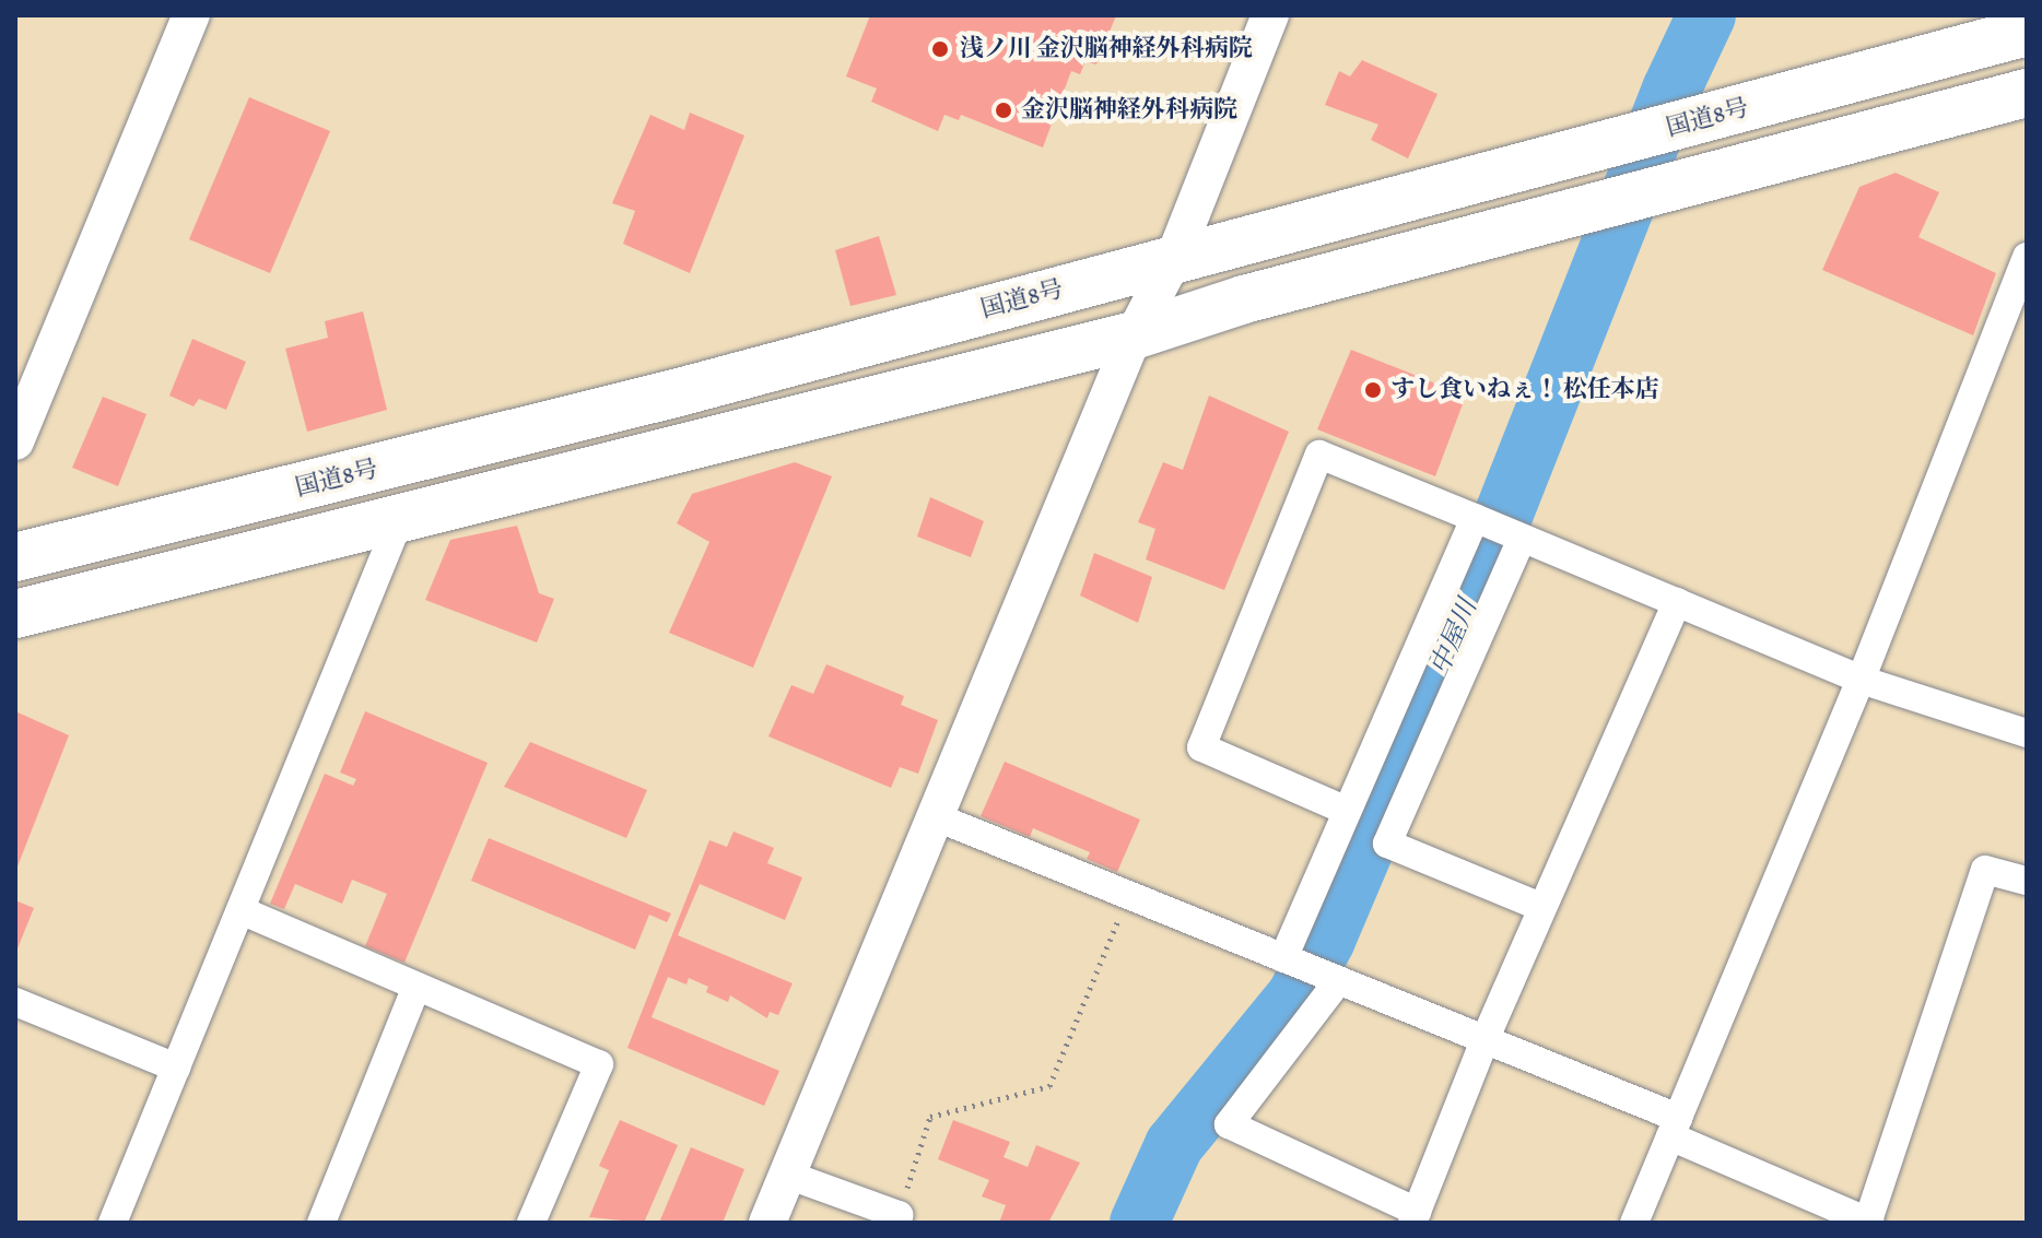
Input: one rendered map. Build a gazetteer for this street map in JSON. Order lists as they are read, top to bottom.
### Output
{
  "streets": {
    "highway": ["国道8号"]
  },
  "water": ["中屋川"],
  "places": ["浅ノ川 金沢脳神経外科病院", "金沢脳神経外科病院", "すし食いねぇ！ 松任本店"]
}
